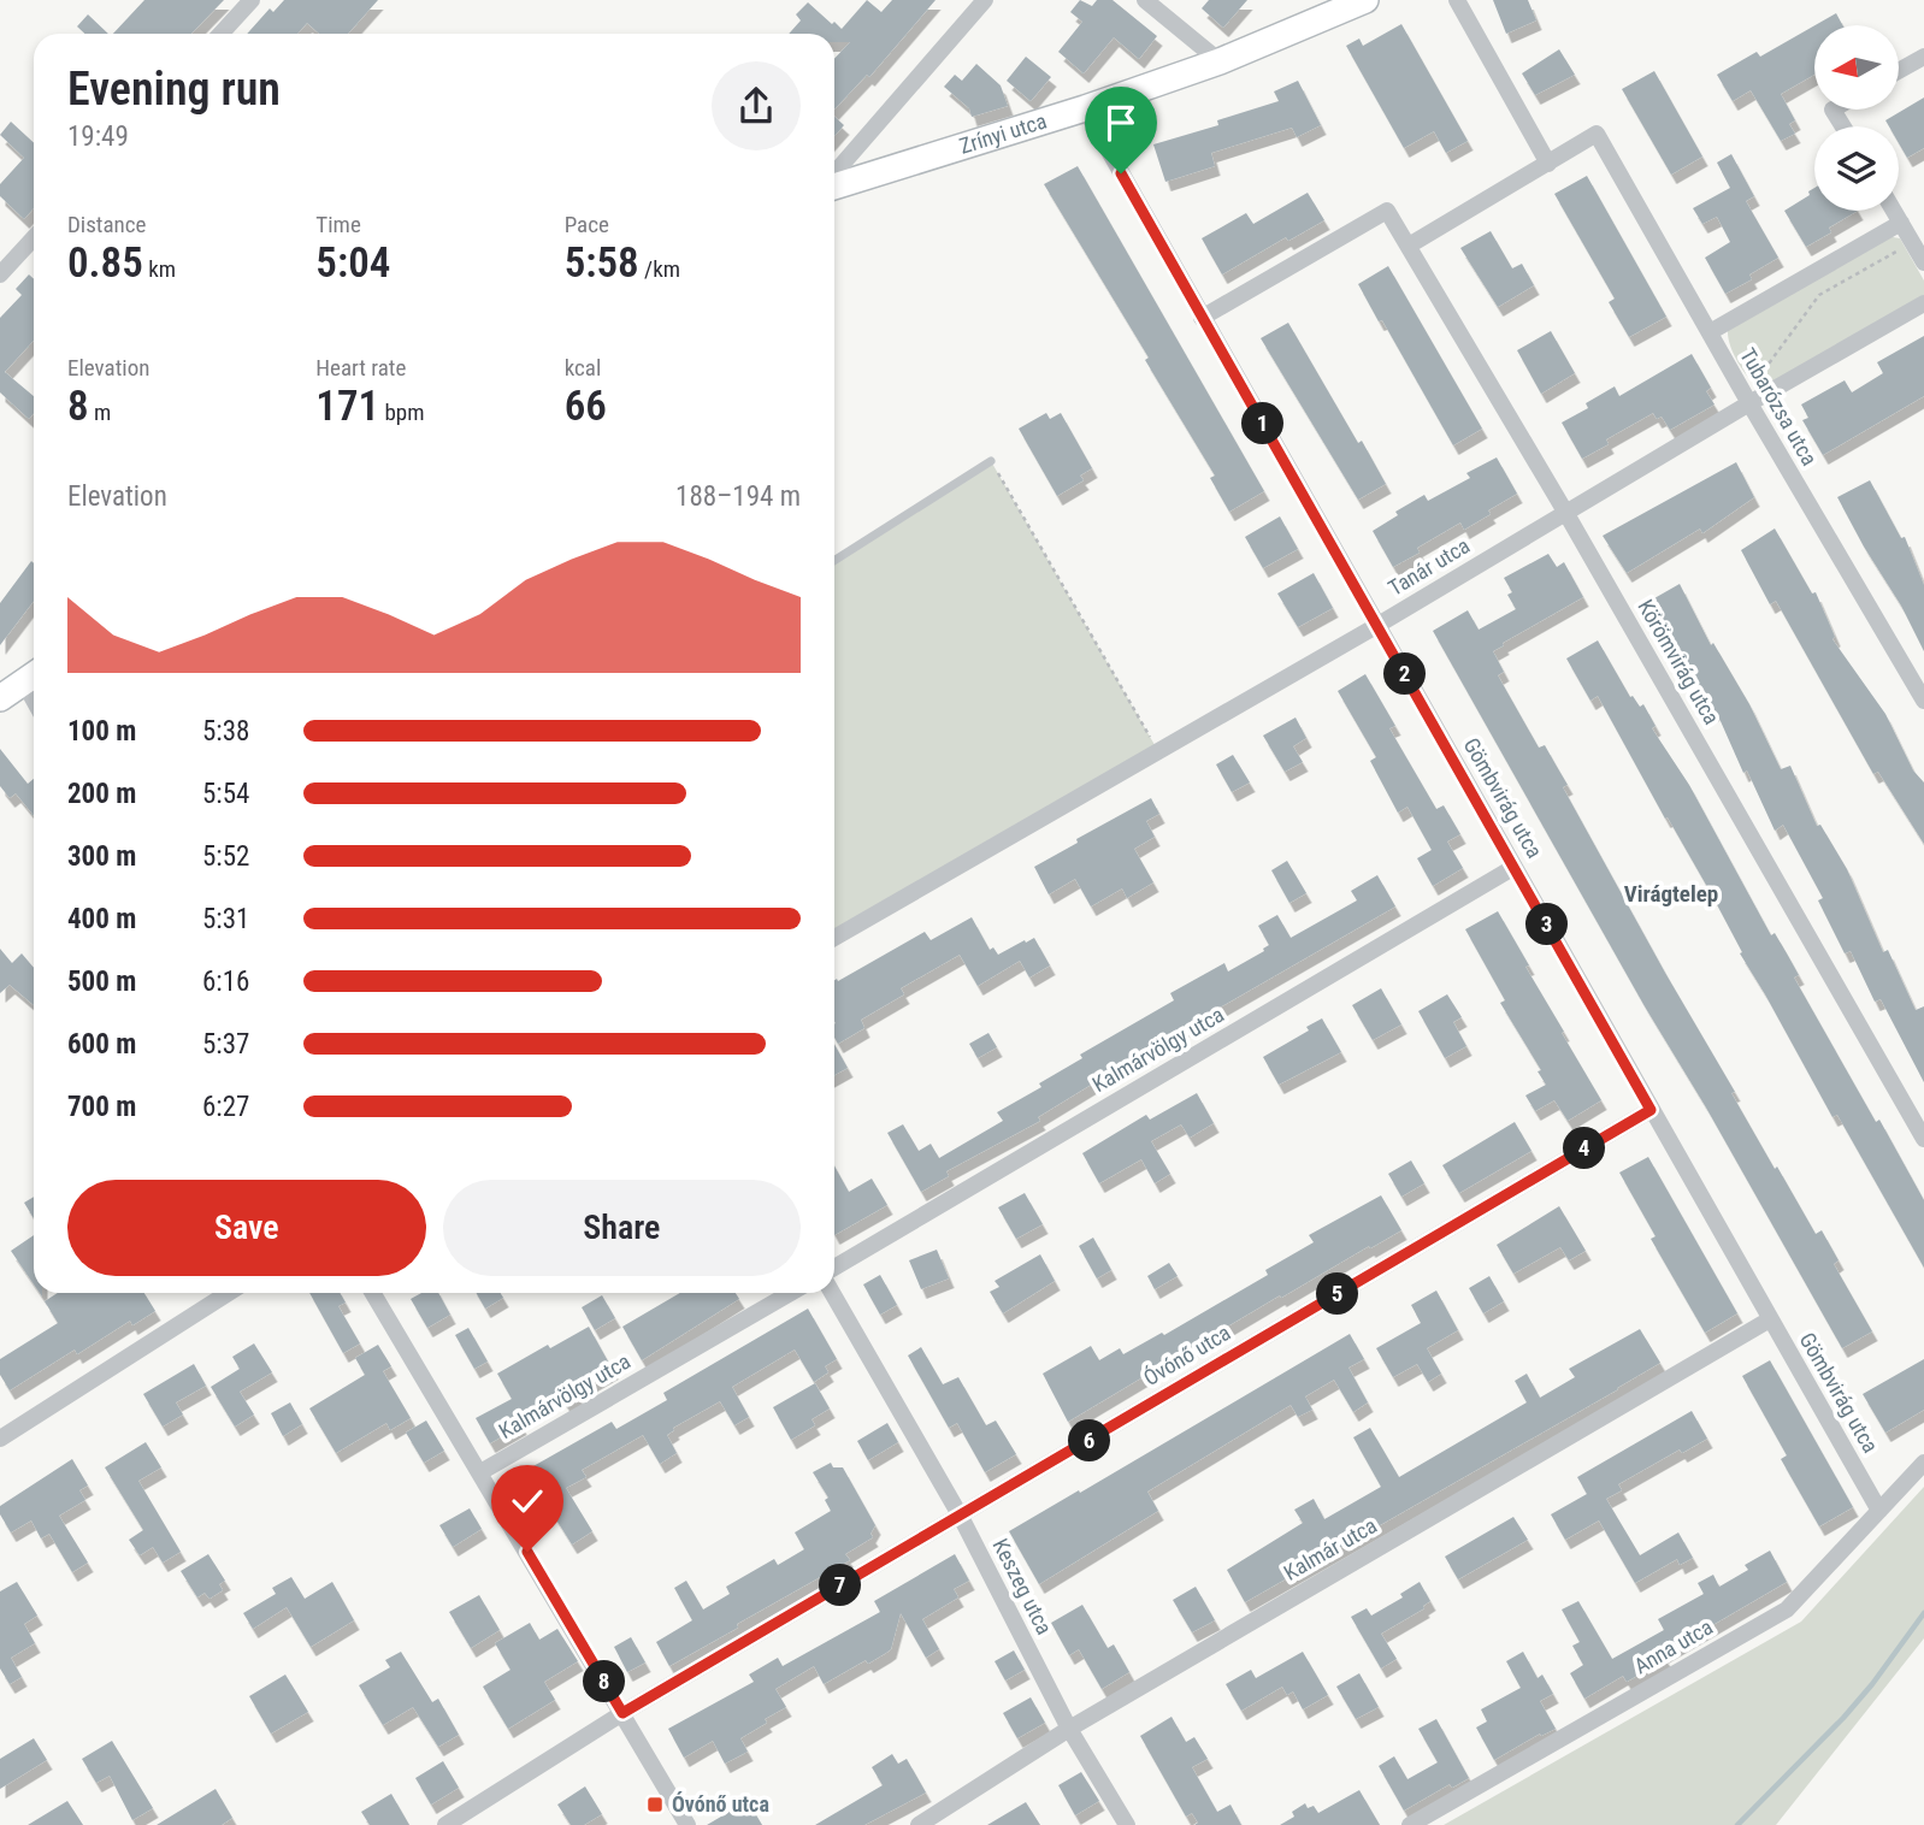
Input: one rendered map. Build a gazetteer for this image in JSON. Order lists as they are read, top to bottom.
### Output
{
  "streets": {
    "main road": ["Zrínyi utca"],
    "street": [
      "Tubarózsa utca",
      "Tanár utca",
      "Körömvirág utca",
      "Gömbvirág utca",
      "Kalmárvölgy utca",
      "Óvónő utca",
      "Kalmár utca",
      "Keszeg utca",
      "Anna utca"
    ]
  },
  "crossings": [
    ["Zrínyi utca", "Gömbvirág utca"],
    ["Tubarózsa utca", "Tanár utca"],
    ["Tanár utca", "Körömvirág utca"],
    ["Tanár utca", "Gömbvirág utca"],
    ["Körömvirág utca", "Gömbvirág utca"],
    ["Gömbvirág utca", "Kalmárvölgy utca"],
    ["Gömbvirág utca", "Óvónő utca"],
    ["Gömbvirág utca", "Kalmár utca"],
    ["Gömbvirág utca", "Anna utca"],
    ["Óvónő utca", "Keszeg utca"],
    ["Kalmár utca", "Keszeg utca"]
  ],
  "districts": ["Virágtelep"],
  "places": {
    "transit": ["Óvónő utca"]
  },
  "north": "left",
  "page": {
    "heading": ["Evening run", "19:49"],
    "stats": [
      ["Distance", "0.85 km"],
      ["Time", "5:04"],
      ["Pace", "5:58 /km"],
      ["Elevation", "8 m"],
      ["Heart rate", "171 bpm"],
      ["kcal", "66"]
    ],
    "pins": [
      "1",
      "2",
      "3",
      "4",
      "5",
      "6",
      "7",
      "8"
    ],
    "chart": ["Elevation", "188–194 m"],
    "list": [
      {
        "name": "100 m",
        "note": "5:38"
      },
      {
        "name": "200 m",
        "note": "5:54"
      },
      {
        "name": "300 m",
        "note": "5:52"
      },
      {
        "name": "400 m",
        "note": "5:31"
      },
      {
        "name": "500 m",
        "note": "6:16"
      },
      {
        "name": "600 m",
        "note": "5:37"
      },
      {
        "name": "700 m",
        "note": "6:27"
      }
    ],
    "buttons": ["Save", "Share"]
  }
}
